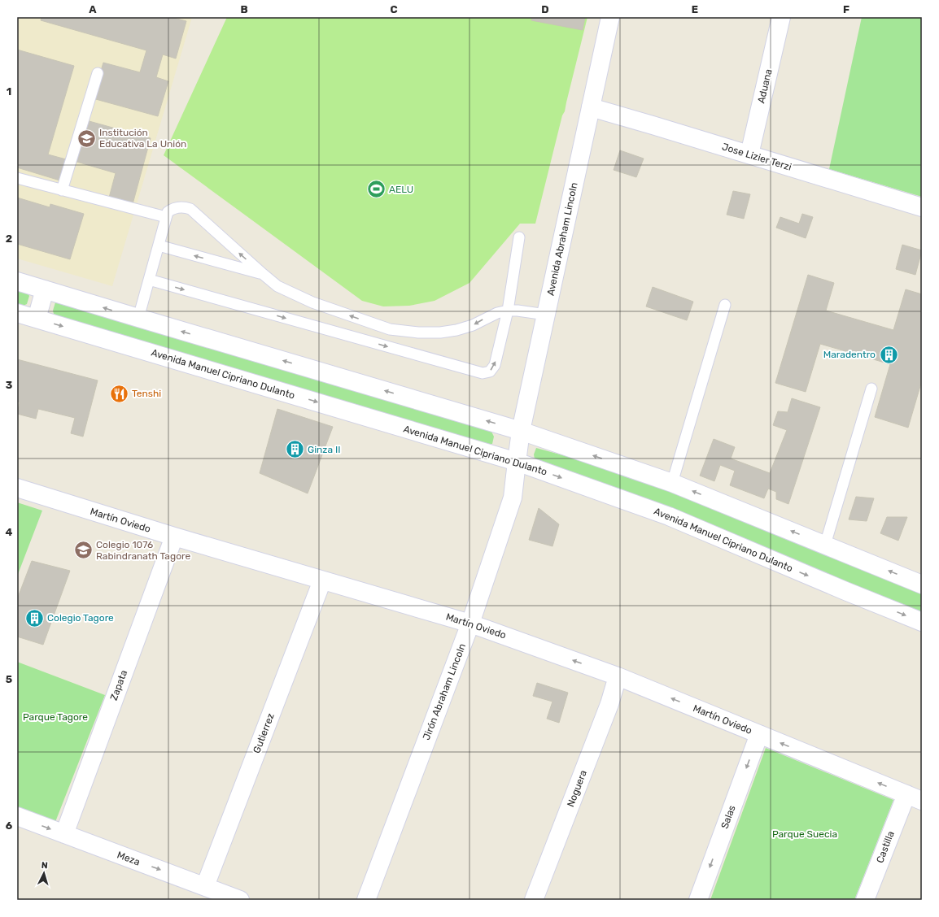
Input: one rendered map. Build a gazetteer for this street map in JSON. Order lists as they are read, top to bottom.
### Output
{
  "streets": {
    "street": [
      "Aduana",
      "Jose Lizier Terzi",
      "Avenida Abraham Lincoln",
      "Avenida Manuel Cipriano Dulanto",
      "Martín Oviedo",
      "Zapata",
      "Jirón Abraham Lincoln",
      "Gutierrez",
      "Noguera",
      "Salas",
      "Castilla",
      "Meza"
    ]
  },
  "crossings": [
    ["Aduana", "Jose Lizier Terzi"],
    ["Jose Lizier Terzi", "Avenida Abraham Lincoln"],
    ["Avenida Abraham Lincoln", "Avenida Manuel Cipriano Dulanto"],
    ["Avenida Abraham Lincoln", "Jirón Abraham Lincoln"],
    ["Avenida Manuel Cipriano Dulanto", "Jirón Abraham Lincoln"],
    ["Martín Oviedo", "Zapata"],
    ["Martín Oviedo", "Jirón Abraham Lincoln"],
    ["Martín Oviedo", "Gutierrez"],
    ["Martín Oviedo", "Noguera"],
    ["Martín Oviedo", "Salas"],
    ["Martín Oviedo", "Castilla"],
    ["Zapata", "Meza"],
    ["Gutierrez", "Meza"]
  ],
  "one_way": ["Martín Oviedo", "Salas", "Meza"],
  "parks": ["Parque Tagore", "Parque Suecia"],
  "places": {
    "school or university": ["Institución Educativa La Unión", "Colegio 1076 Rabindranath Tagore"],
    "sports": ["AELU"],
    "building": ["Maradentro", "Ginza II", "Colegio Tagore"],
    "restaurant": ["Tenshi"]
  },
  "north": "top",
  "grid": {
    "columns": [
      "A",
      "B",
      "C",
      "D",
      "E",
      "F"
    ],
    "rows": [
      "1",
      "2",
      "3",
      "4",
      "5",
      "6"
    ]
  }
}
